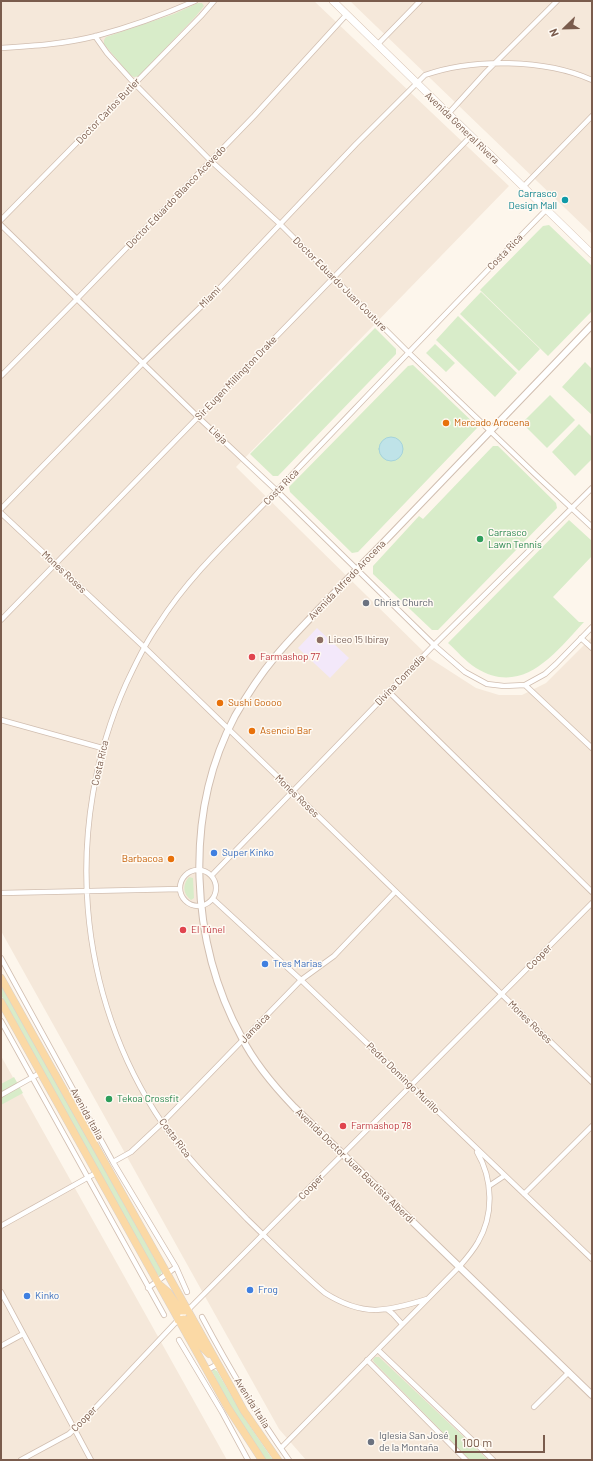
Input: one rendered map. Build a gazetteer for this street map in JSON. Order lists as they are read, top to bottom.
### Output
{
  "streets": {
    "main road": ["Avenida General Rivera", "Avenida Italia"],
    "street": [
      "Doctor Carlos Butler",
      "Doctor Eduardo Blanco Acevedo",
      "Costa Rica",
      "Doctor Eduardo Juan Couture",
      "Miami",
      "Sir Eugen Millington Drake",
      "Lieja",
      "Mones Roses",
      "Avenida Alfredo Arocena",
      "Divina Comedia",
      "Cooper",
      "Jamaica",
      "Pedro Domingo Murillo",
      "Avenida Doctor Juan Bautista Alberdi"
    ]
  },
  "crossings": [
    ["Doctor Carlos Butler", "Doctor Eduardo Juan Couture"],
    ["Avenida General Rivera", "Doctor Eduardo Blanco Acevedo"],
    ["Avenida General Rivera", "Costa Rica"],
    ["Avenida General Rivera", "Miami"],
    ["Avenida General Rivera", "Sir Eugen Millington Drake"],
    ["Doctor Eduardo Blanco Acevedo", "Doctor Eduardo Juan Couture"],
    ["Doctor Eduardo Blanco Acevedo", "Lieja"],
    ["Costa Rica", "Doctor Eduardo Juan Couture"],
    ["Costa Rica", "Lieja"],
    ["Costa Rica", "Mones Roses"],
    ["Costa Rica", "Cooper"],
    ["Costa Rica", "Jamaica"],
    ["Doctor Eduardo Juan Couture", "Miami"],
    ["Doctor Eduardo Juan Couture", "Sir Eugen Millington Drake"],
    ["Doctor Eduardo Juan Couture", "Avenida Alfredo Arocena"],
    ["Doctor Eduardo Juan Couture", "Divina Comedia"],
    ["Miami", "Lieja"],
    ["Sir Eugen Millington Drake", "Lieja"],
    ["Sir Eugen Millington Drake", "Mones Roses"],
    ["Lieja", "Avenida Alfredo Arocena"],
    ["Lieja", "Divina Comedia"],
    ["Mones Roses", "Avenida Alfredo Arocena"],
    ["Mones Roses", "Divina Comedia"],
    ["Mones Roses", "Cooper"],
    ["Mones Roses", "Jamaica"],
    ["Avenida Alfredo Arocena", "Avenida Doctor Juan Bautista Alberdi"],
    ["Cooper", "Pedro Domingo Murillo"],
    ["Cooper", "Avenida Italia"],
    ["Cooper", "Avenida Doctor Juan Bautista Alberdi"],
    ["Jamaica", "Pedro Domingo Murillo"],
    ["Jamaica", "Avenida Italia"],
    ["Jamaica", "Avenida Doctor Juan Bautista Alberdi"]
  ],
  "places": [
    "Carrasco Design Mall",
    "Mercado Arocena",
    "Carrasco Lawn Tennis",
    "Christ Church",
    "Liceo 15 Ibiray",
    "Farmashop 77",
    "Sushi Goooo",
    "Asencio Bar",
    "Super Kinko",
    "Barbacoa",
    "El Túnel",
    "Tres Marias",
    "Tekoa Crossfit",
    "Farmashop 78",
    "Frog",
    "Kinko",
    "Iglesia San José de la Montaña"
  ],
  "scale_bar": "100 m",
  "north": "bottom left"
}
